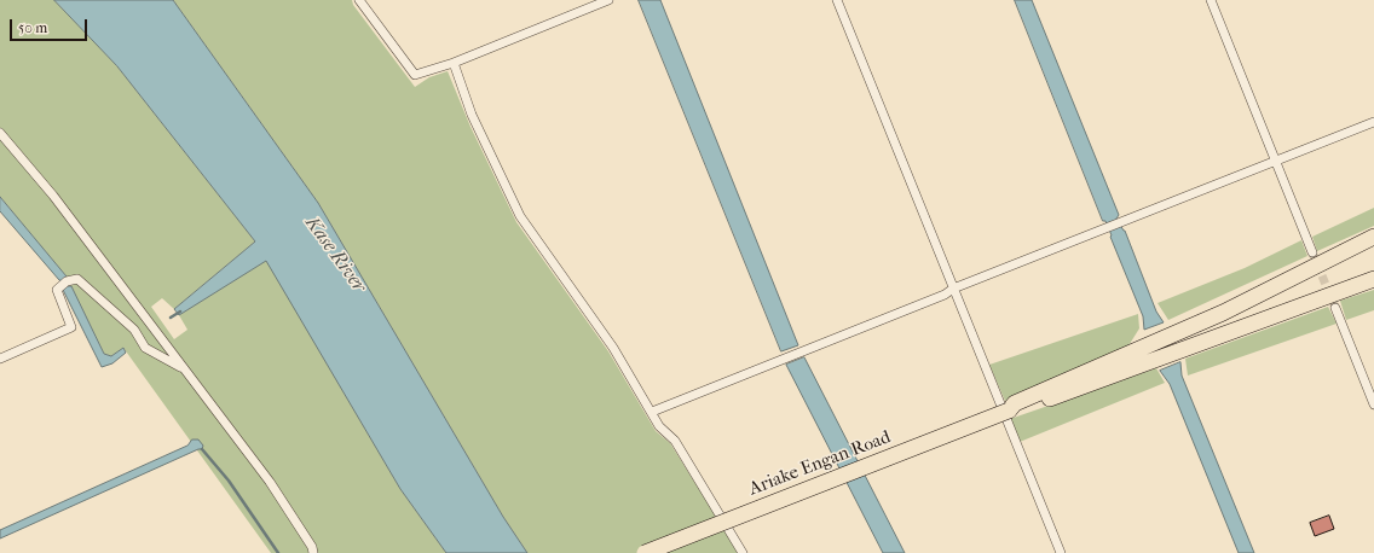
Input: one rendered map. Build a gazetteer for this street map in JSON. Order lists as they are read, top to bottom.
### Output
{
  "streets": {
    "highway": ["Ariake Engan Road"]
  },
  "water": ["Kase River"],
  "scale_bar": "50 m"
}
